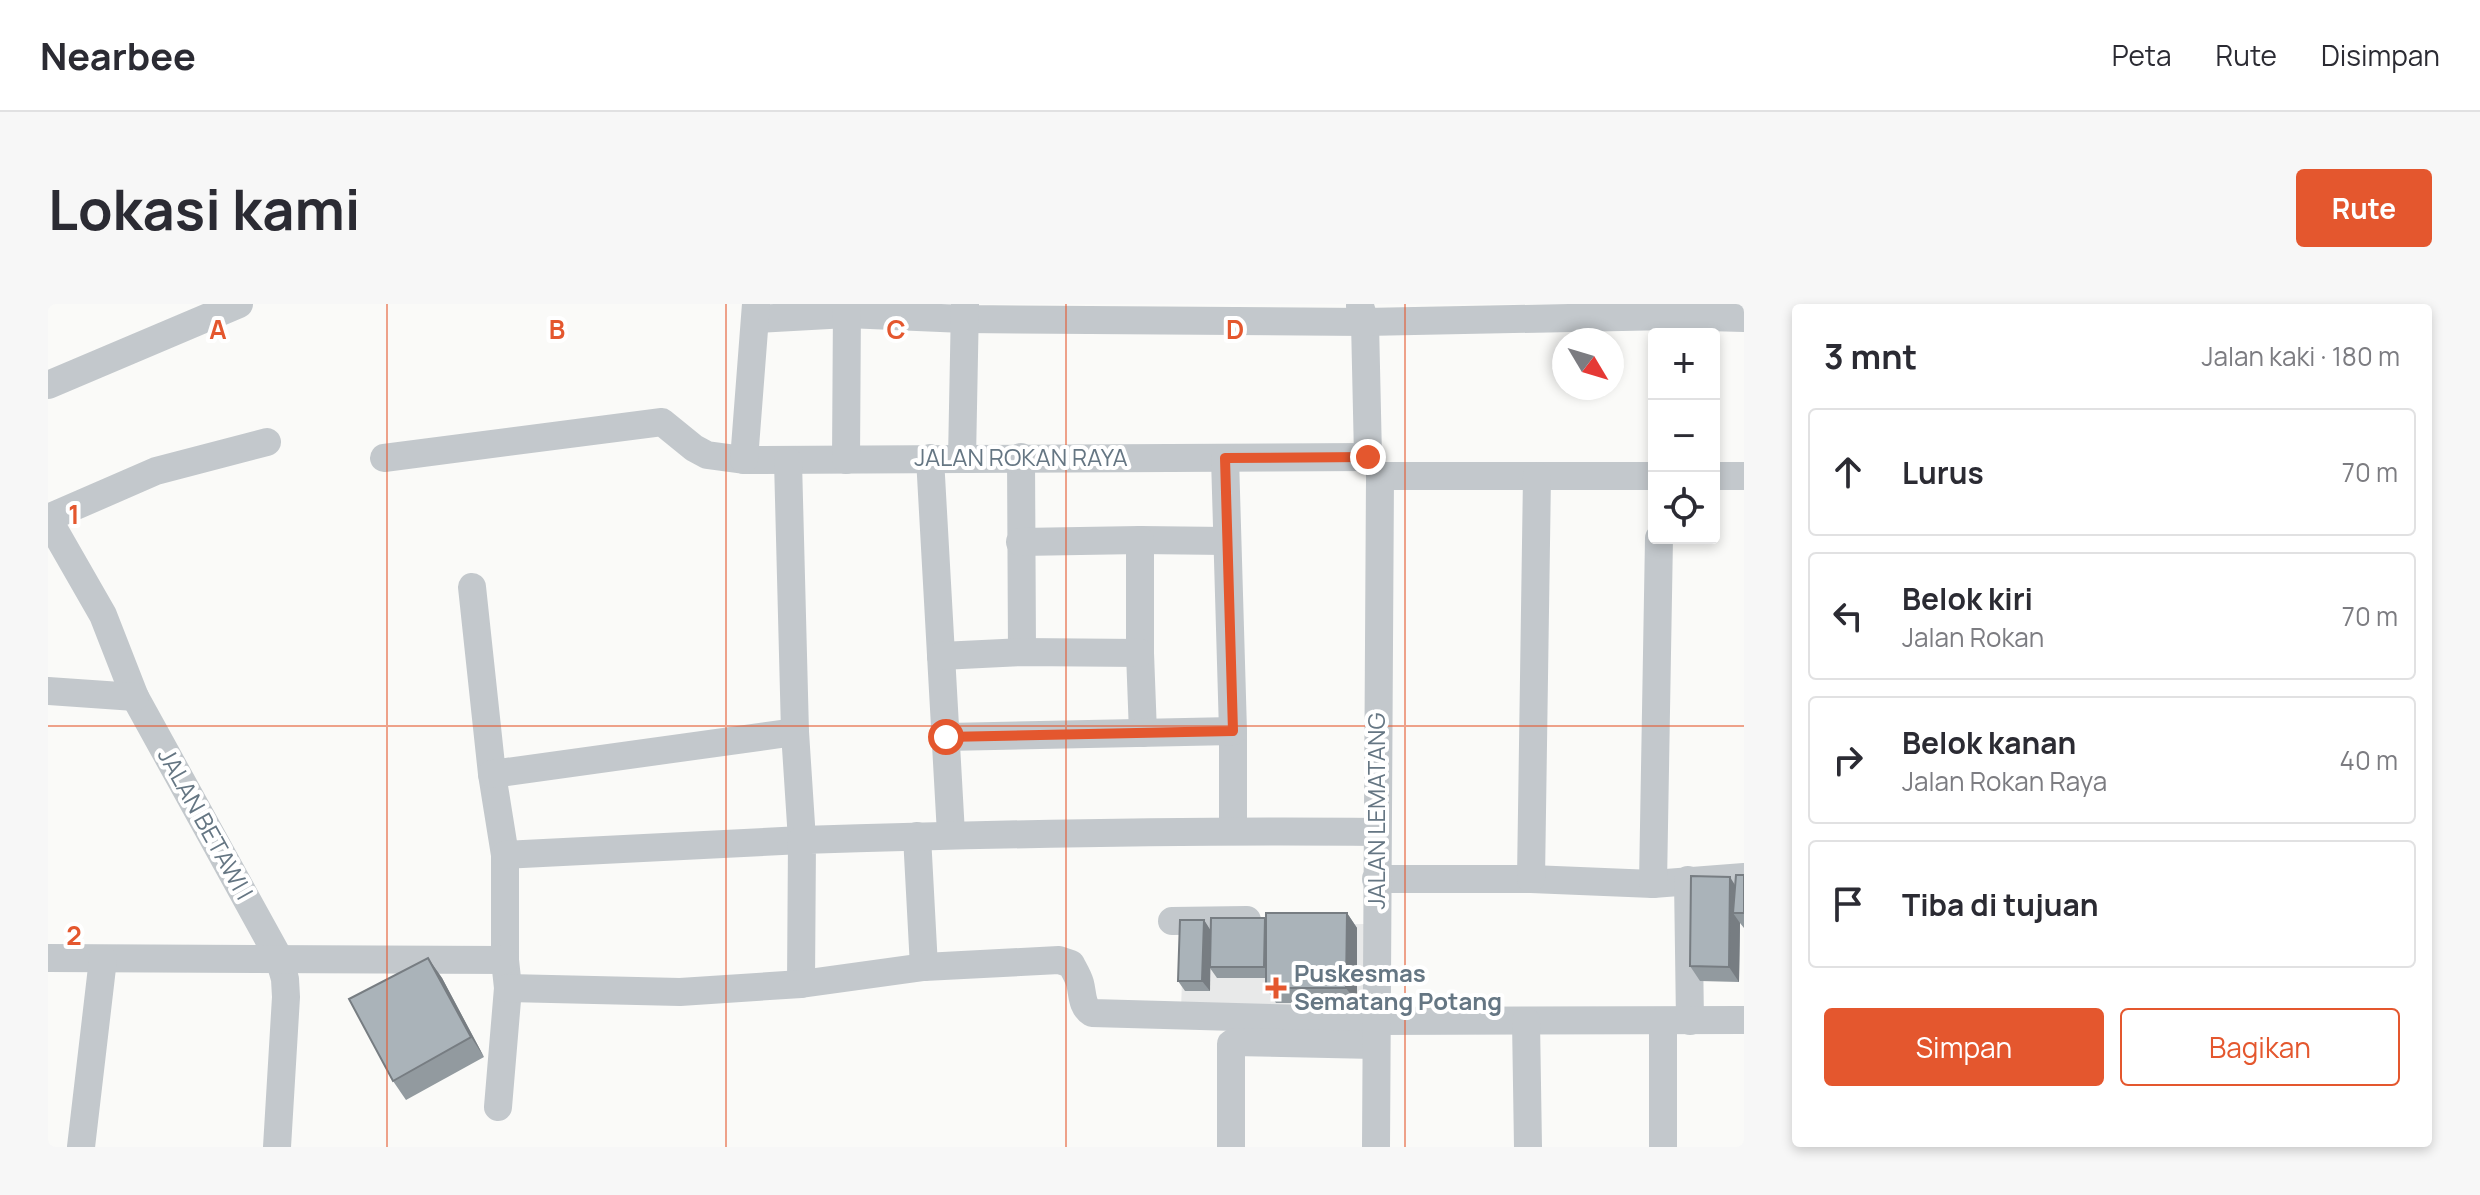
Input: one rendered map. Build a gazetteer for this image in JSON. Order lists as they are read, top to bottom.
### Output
{
  "streets": {
    "street": ["JALAN ROKAN RAYA", "JALAN LEMATANG", "JALAN BETAWI I"]
  },
  "crossings": [
    ["JALAN ROKAN RAYA", "JALAN LEMATANG"]
  ],
  "places": {
    "health": ["Puskesmas Sematang Potang"]
  },
  "north": "bottom right",
  "page": {
    "header": "Nearbee",
    "nav": ["Peta", "Rute", "Disimpan"],
    "buttons": [
      "Rute",
      ["Simpan", "Bagikan"]
    ],
    "title": "Lokasi kami",
    "heading": ["3 mnt", "Jalan kaki · 180 m"],
    "map_buttons": ["+", "−"],
    "list": [
      ["Lurus", "70 m"],
      ["Belok kiri", "Jalan Rokan", "70 m"],
      ["Belok kanan", "Jalan Rokan Raya", "40 m"],
      "Tiba di tujuan"
    ]
  },
  "grid": {
    "columns": [
      "A",
      "B",
      "C",
      "D"
    ],
    "rows": ["1", "2"]
  }
}
